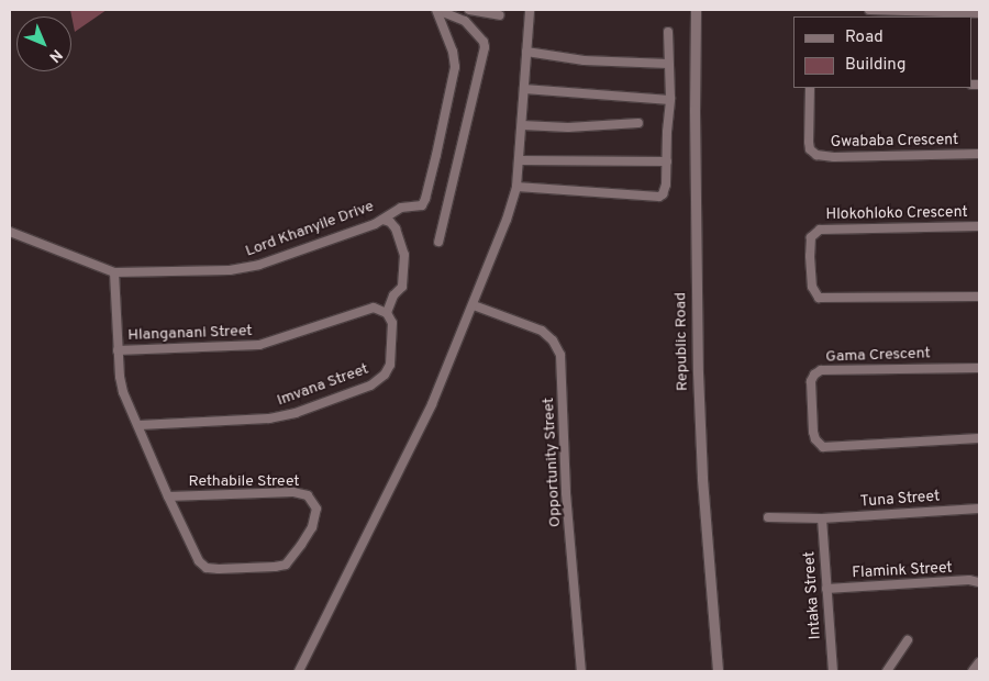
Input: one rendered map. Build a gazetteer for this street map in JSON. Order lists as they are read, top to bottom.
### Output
{
  "streets": {
    "street": [
      "Gwababa Crescent",
      "Hlokohloko Crescent",
      "Lord Khanyile Drive",
      "Hlanganani Street",
      "Republic Road",
      "Gama Crescent",
      "Imvana Street",
      "Opportunity Street",
      "Rethabile Street",
      "Tuna Street",
      "Flamink Street",
      "Intaka Street"
    ]
  },
  "crossings": [
    ["Lord Khanyile Drive", "Rethabile Street"],
    ["Hlanganani Street", "Imvana Street"],
    ["Hlanganani Street", "Rethabile Street"],
    ["Imvana Street", "Rethabile Street"],
    ["Tuna Street", "Intaka Street"],
    ["Flamink Street", "Intaka Street"]
  ],
  "legend": ["Road", "Building"],
  "north": "bottom right"
}
